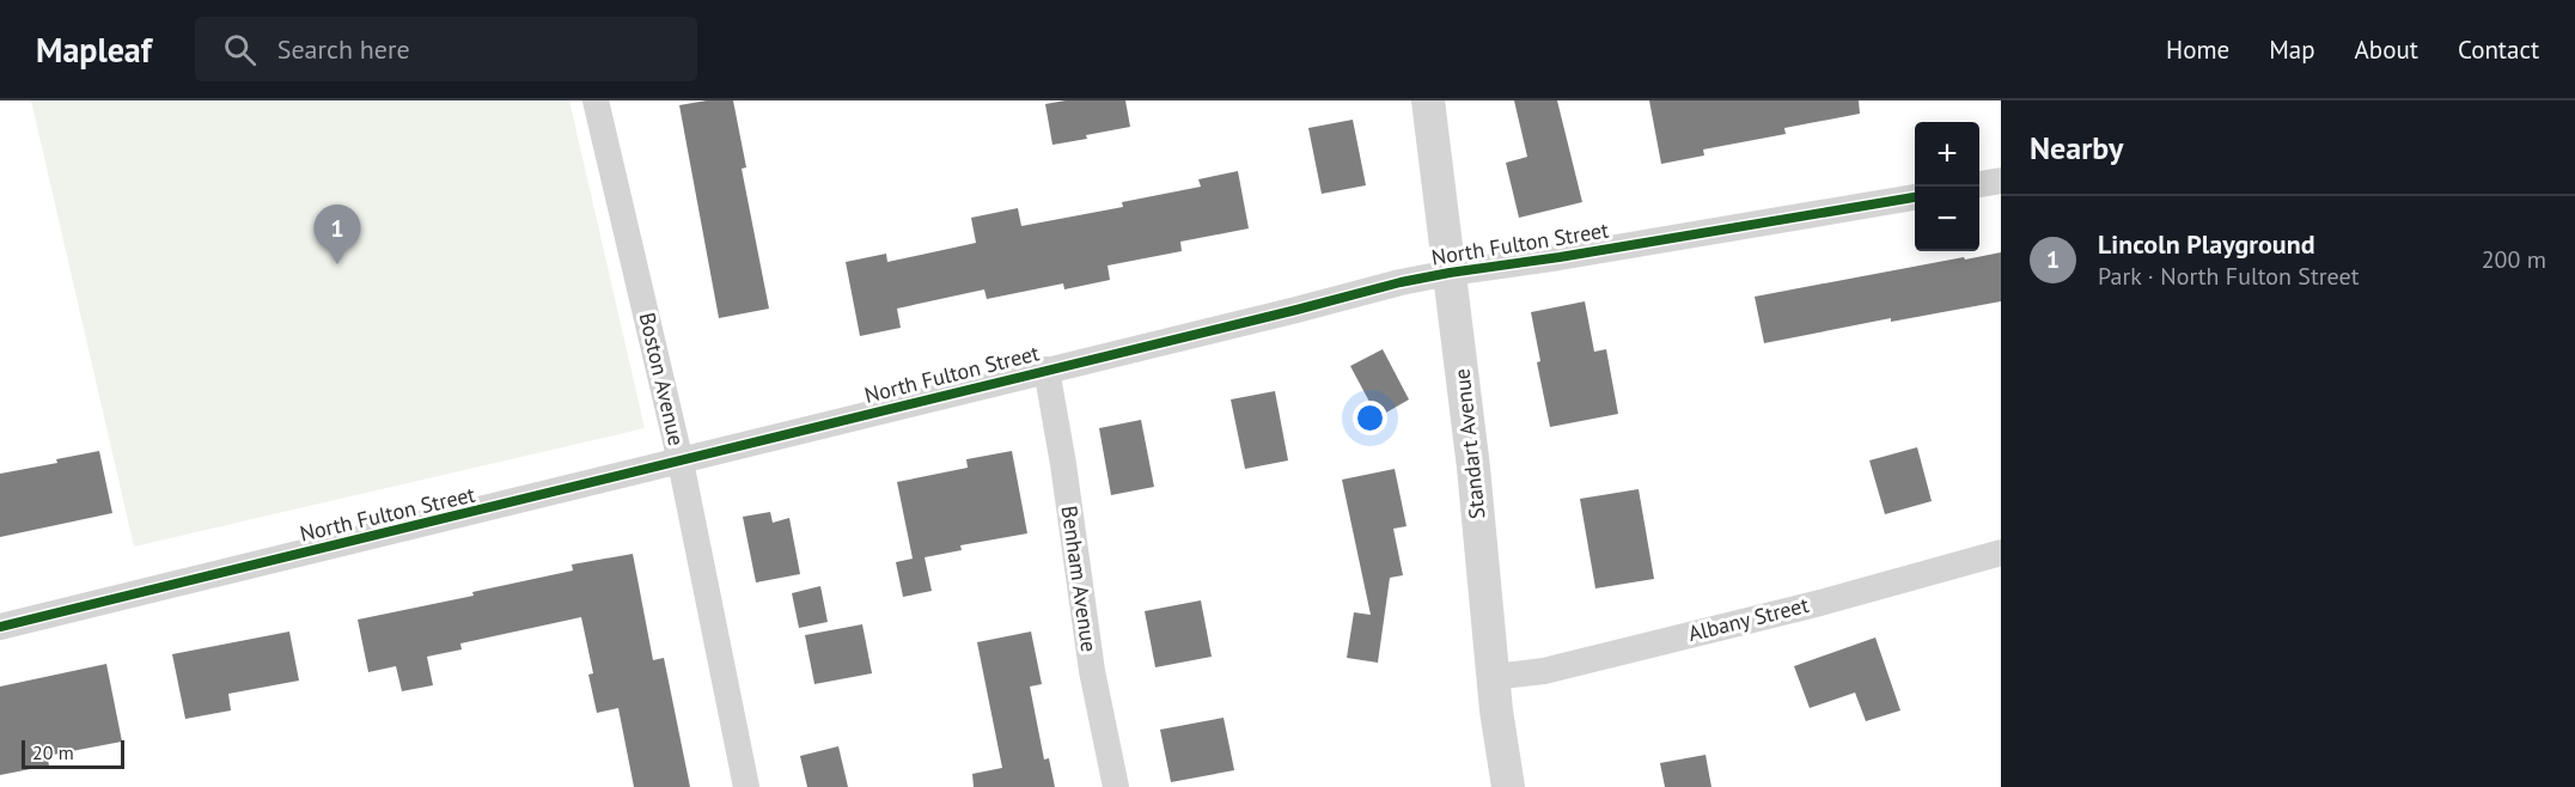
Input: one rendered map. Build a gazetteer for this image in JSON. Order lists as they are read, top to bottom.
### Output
{
  "streets": {
    "street": [
      "North Fulton Street",
      "Boston Avenue",
      "Standart Avenue",
      "Benham Avenue",
      "Albany Street"
    ]
  },
  "crossings": [
    ["North Fulton Street", "Boston Avenue"],
    ["North Fulton Street", "Standart Avenue"],
    ["North Fulton Street", "Benham Avenue"],
    ["Standart Avenue", "Albany Street"]
  ],
  "scale_bar": "20 m",
  "page": {
    "header": "Mapleaf",
    "search": "Search here",
    "nav": [
      "Home",
      "Map",
      "About",
      "Contact"
    ],
    "heading": "Nearby",
    "map_buttons": ["+", "−"],
    "list": [
      {
        "mark": "1",
        "name": "Lincoln Playground",
        "note": "Park · North Fulton Street",
        "value": "200 m"
      }
    ],
    "pins": "1",
    "scale": "20 m"
  }
}
